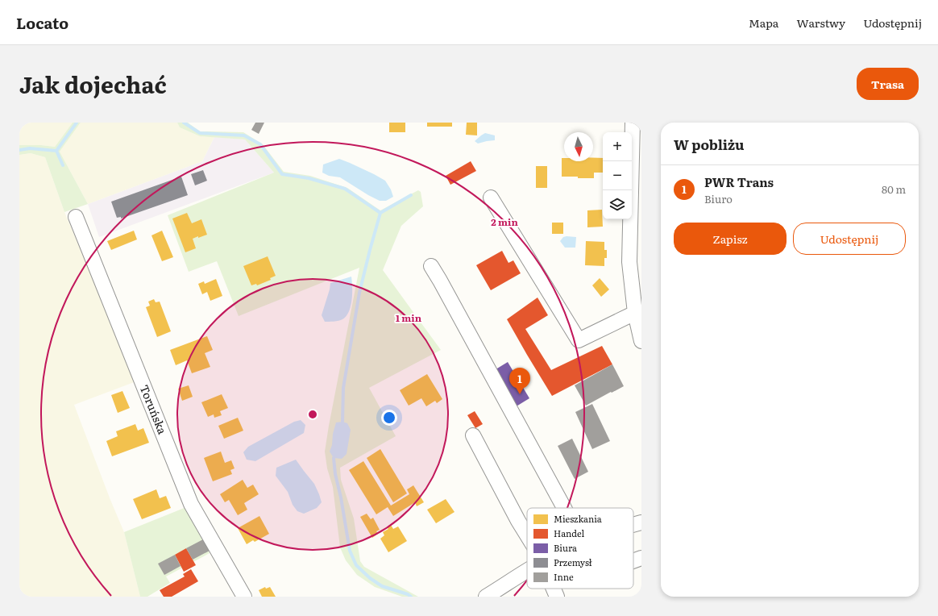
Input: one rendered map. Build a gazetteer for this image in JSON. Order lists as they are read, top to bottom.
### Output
{
  "streets": {
    "street": ["Toruńska"]
  },
  "legend": [
    "Mieszkania",
    "Handel",
    "Biura",
    "Przemysł",
    "Inne"
  ],
  "north": "bottom",
  "page": {
    "header": "Locato",
    "nav": ["Mapa", "Warstwy", "Udostępnij"],
    "title": "Jak dojechać",
    "buttons": [
      "Trasa",
      ["Zapisz", "Udostępnij"]
    ],
    "heading": "W pobliżu",
    "map_buttons": ["+", "−"],
    "list": [
      {
        "mark": "1",
        "name": "PWR Trans",
        "note": "Biuro",
        "value": "80 m"
      }
    ],
    "pins": "1"
  },
  "rings": ["2 min", "1 min"]
}
